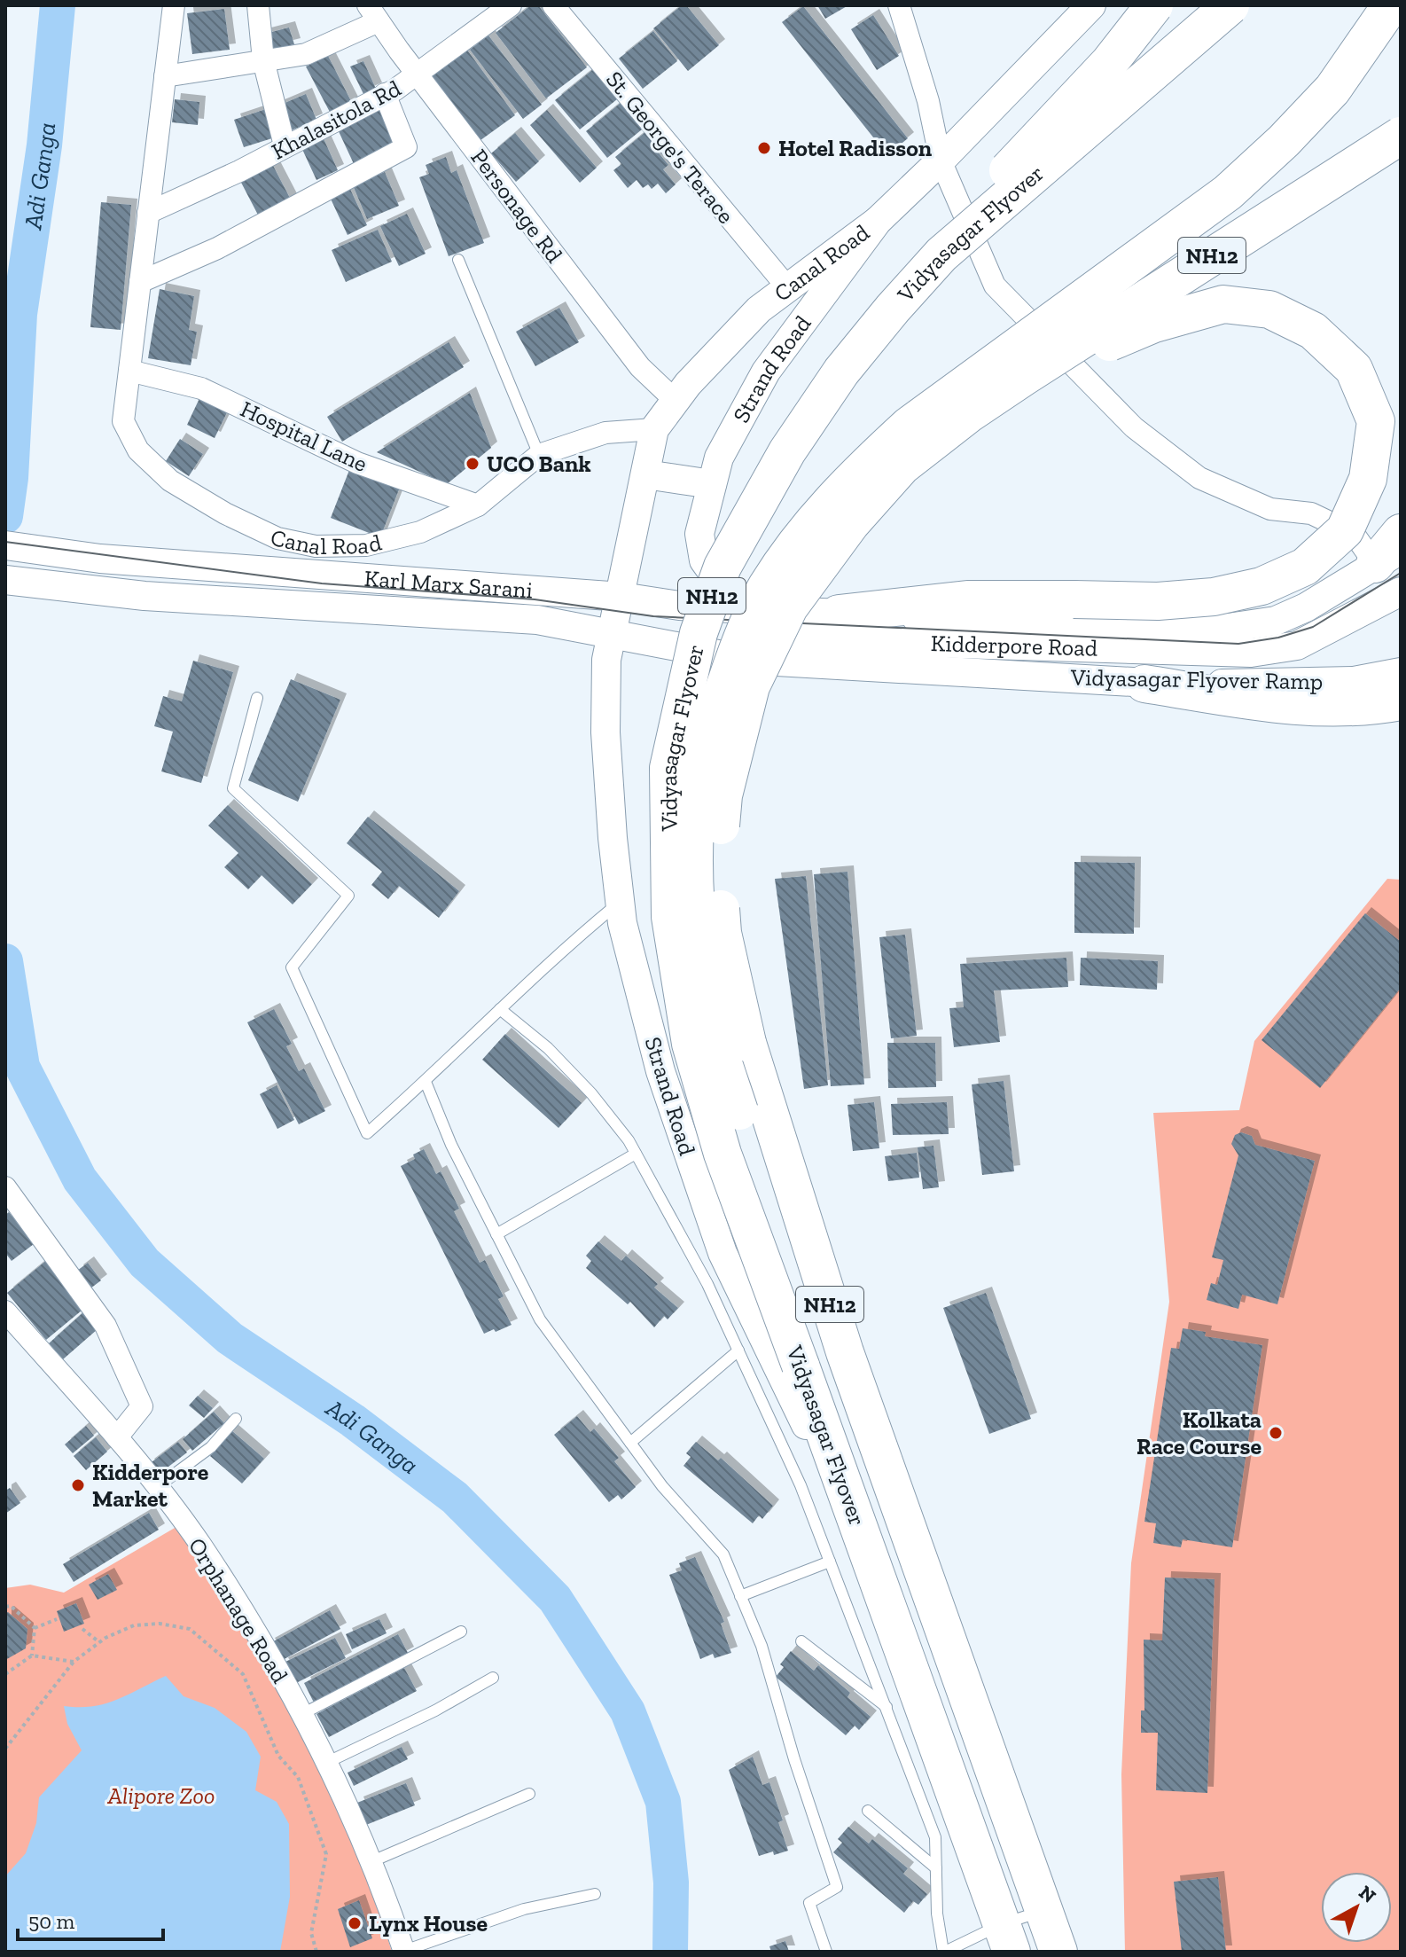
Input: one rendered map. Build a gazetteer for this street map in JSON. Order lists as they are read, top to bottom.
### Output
{
  "streets": {
    "highway": ["Vidyasagar Flyover", "NH12"],
    "main road": [
      "Canal Road",
      "Strand Road",
      "Karl Marx Sarani",
      "Kidderpore Road",
      "Vidyasagar Flyover Ramp"
    ],
    "street": [
      "Khalasitola Rd",
      "St. George's Terace",
      "Personage Rd",
      "Hospital Lane",
      "Orphanage Road"
    ]
  },
  "crossings": [
    ["Khalasitola Rd", "Personage Rd"],
    ["Khalasitola Rd", "Canal Road"],
    ["St. George's Terace", "Canal Road"],
    ["Personage Rd", "Canal Road"],
    ["Vidyasagar Flyover", "NH12"],
    ["Vidyasagar Flyover", "Strand Road"],
    ["NH12", "Strand Road"],
    ["Canal Road", "Strand Road"],
    ["Canal Road", "Hospital Lane"],
    ["Strand Road", "Karl Marx Sarani"],
    ["Strand Road", "Kidderpore Road"],
    ["Strand Road", "Vidyasagar Flyover Ramp"],
    ["Karl Marx Sarani", "Kidderpore Road"],
    ["Kidderpore Road", "Vidyasagar Flyover Ramp"]
  ],
  "water": ["Adi Ganga"],
  "parks": ["Alipore Zoo"],
  "places": [
    "Hotel Radisson",
    "UCO Bank",
    "Kolkata Race Course",
    "Kidderpore Market",
    "Lynx House"
  ],
  "scale_bar": "50 m",
  "north": "top right"
}
